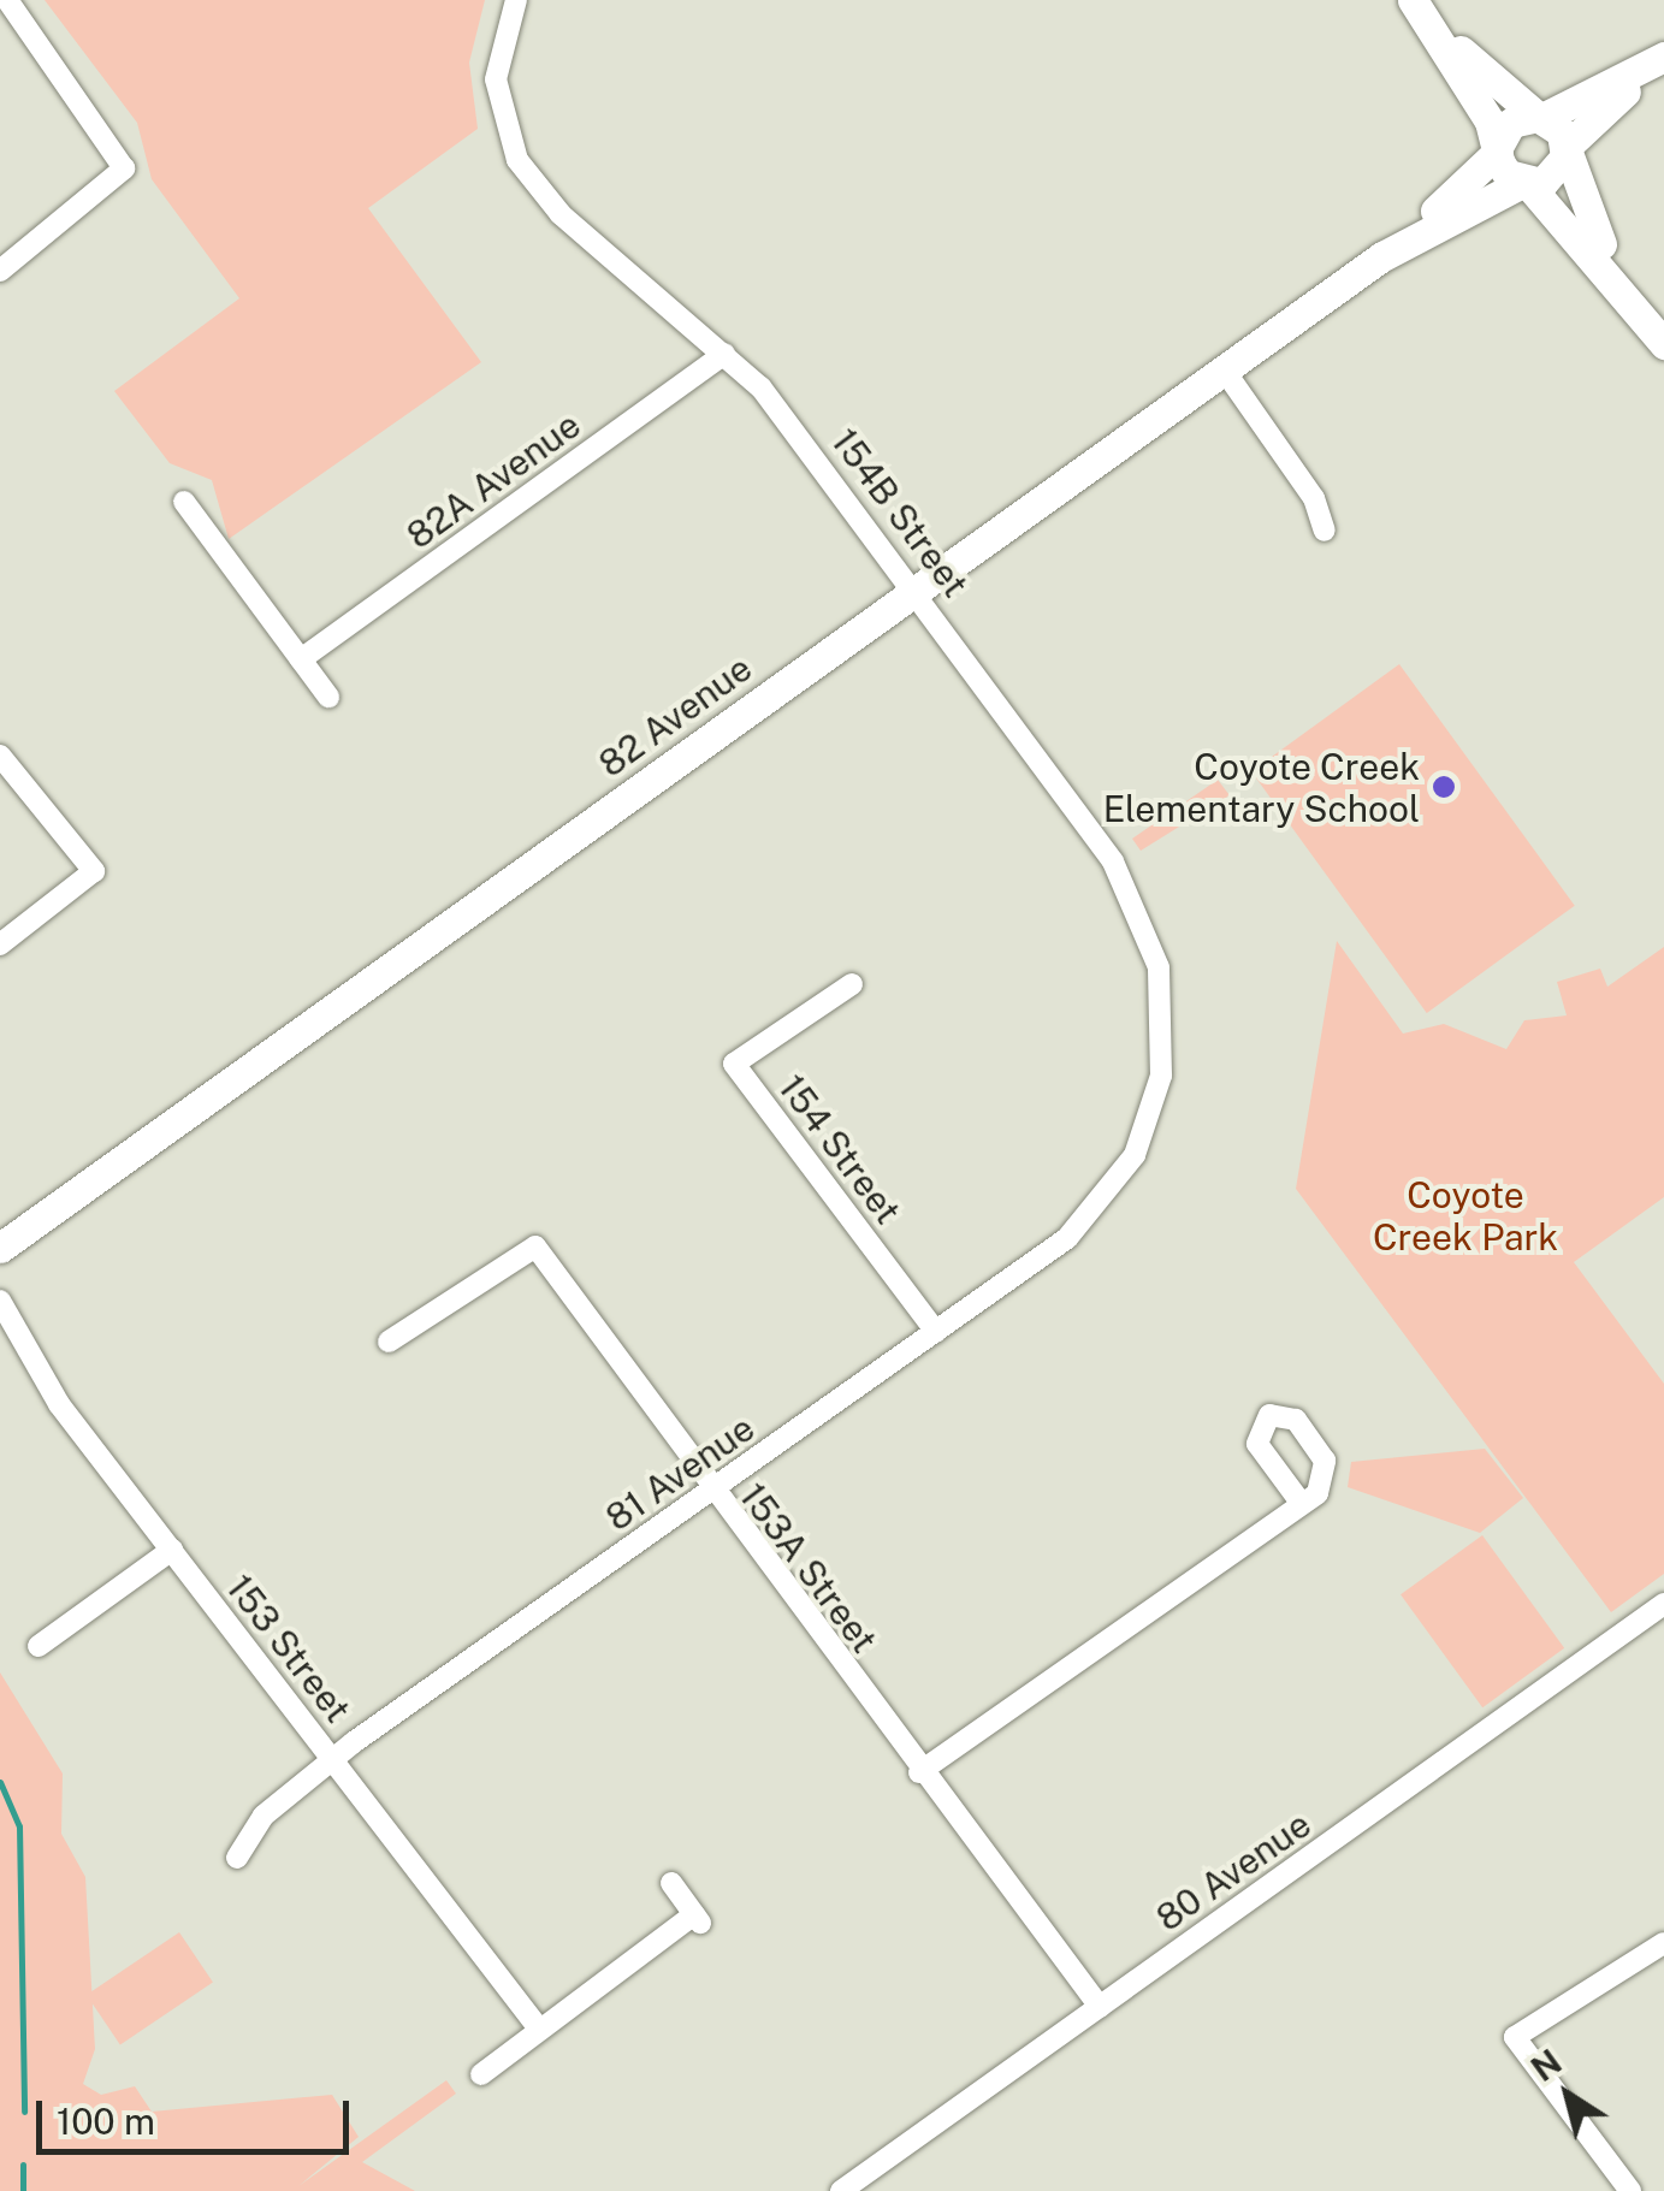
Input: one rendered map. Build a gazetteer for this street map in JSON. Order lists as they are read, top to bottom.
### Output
{
  "streets": {
    "street": [
      "82A Avenue",
      "154B Street",
      "82 Avenue",
      "154 Street",
      "81 Avenue",
      "153A Street",
      "153 Street",
      "80 Avenue"
    ]
  },
  "crossings": [
    ["82A Avenue", "154B Street"],
    ["154B Street", "82 Avenue"],
    ["154B Street", "81 Avenue"],
    ["154 Street", "81 Avenue"],
    ["81 Avenue", "153A Street"],
    ["81 Avenue", "153 Street"],
    ["153A Street", "80 Avenue"]
  ],
  "parks": ["Coyote Creek Park"],
  "places": ["Coyote Creek Elementary School"],
  "scale_bar": "100 m",
  "north": "top left"
}
